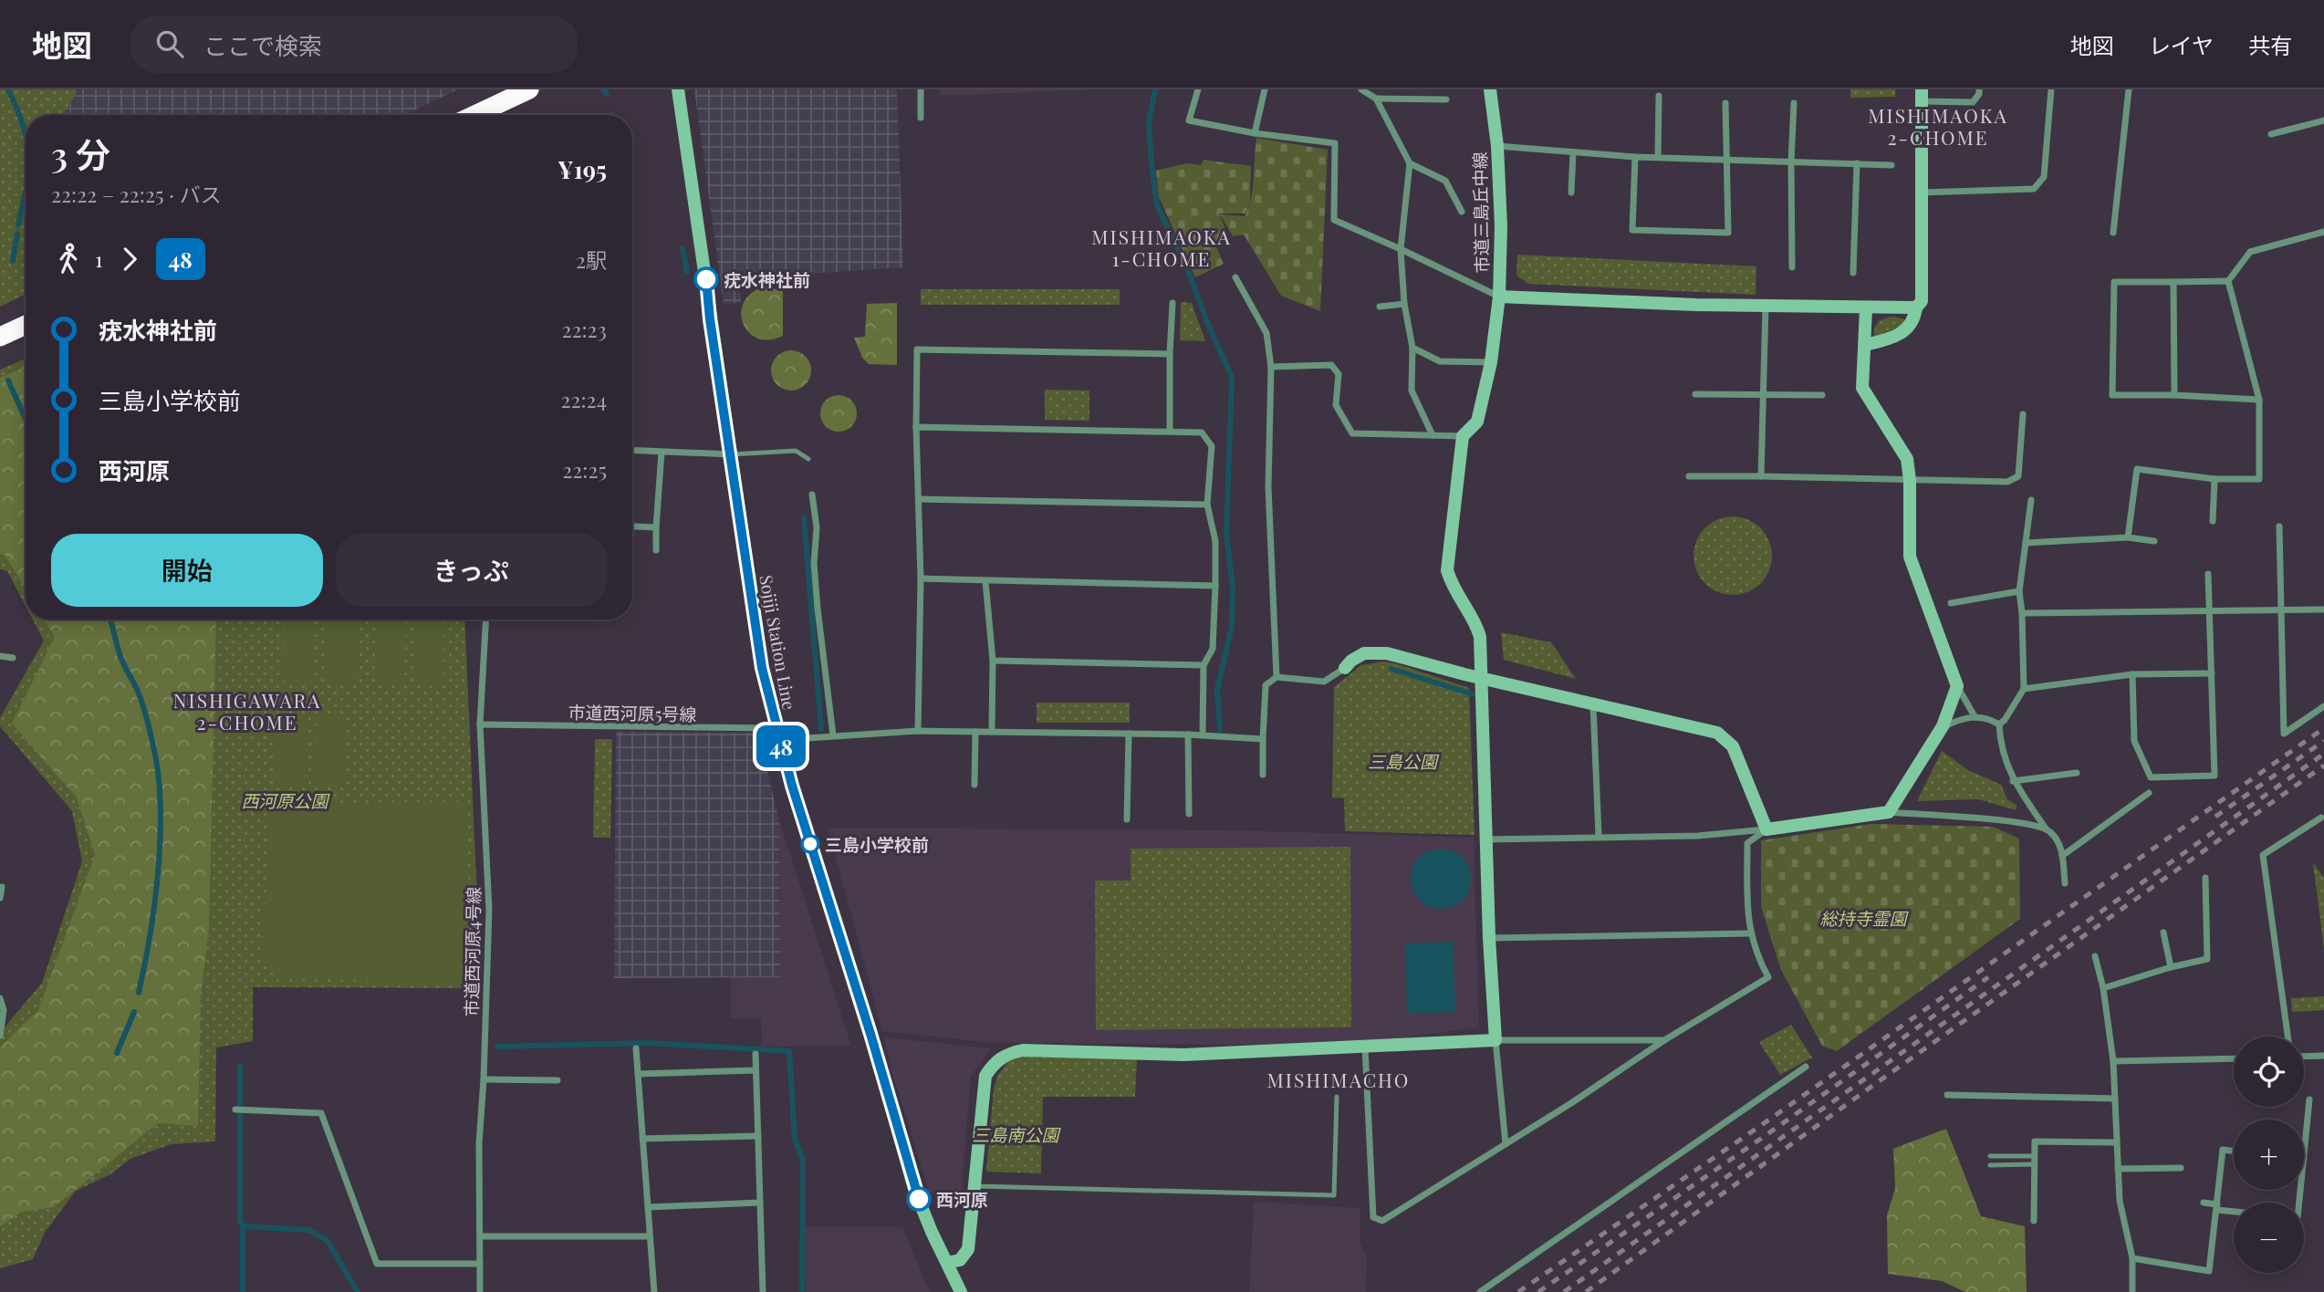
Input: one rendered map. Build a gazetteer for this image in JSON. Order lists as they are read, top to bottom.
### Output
{
  "streets": {
    "street": [
      "市道三島丘中線",
      "Sojiji Station Line",
      "市道西河原5号線",
      "市道西河原4号線"
    ]
  },
  "crossings": [
    ["Sojiji Station Line", "市道西河原5号線"],
    ["市道西河原5号線", "市道西河原4号線"]
  ],
  "districts": [
    "MISHIMAOKA 2-CHOME",
    "MISHIMAOKA 1-CHOME",
    "NISHIGAWARA 2-CHOME",
    "MISHIMACHO"
  ],
  "parks": [
    "三島公園",
    "西河原公園",
    "総持寺霊園",
    "三島南公園"
  ],
  "places": ["疣水神社前", "三島小学校前", "西河原"],
  "lines": ["bus line 48"],
  "page": {
    "header": "地図",
    "search": "ここで検索",
    "nav": ["地図", "レイヤ", "共有"],
    "on_map": "48",
    "heading": ["3 分", "22:22 – 22:25 · バス", "¥195"],
    "legs": ["1", "48", "2駅"],
    "list": [
      {
        "name": "疣水神社前",
        "value": "22:23"
      },
      {
        "name": "三島小学校前",
        "value": "22:24"
      },
      {
        "name": "西河原",
        "value": "22:25"
      }
    ],
    "buttons": ["開始", "きっぷ"],
    "map_buttons": ["+", "−"]
  }
}
